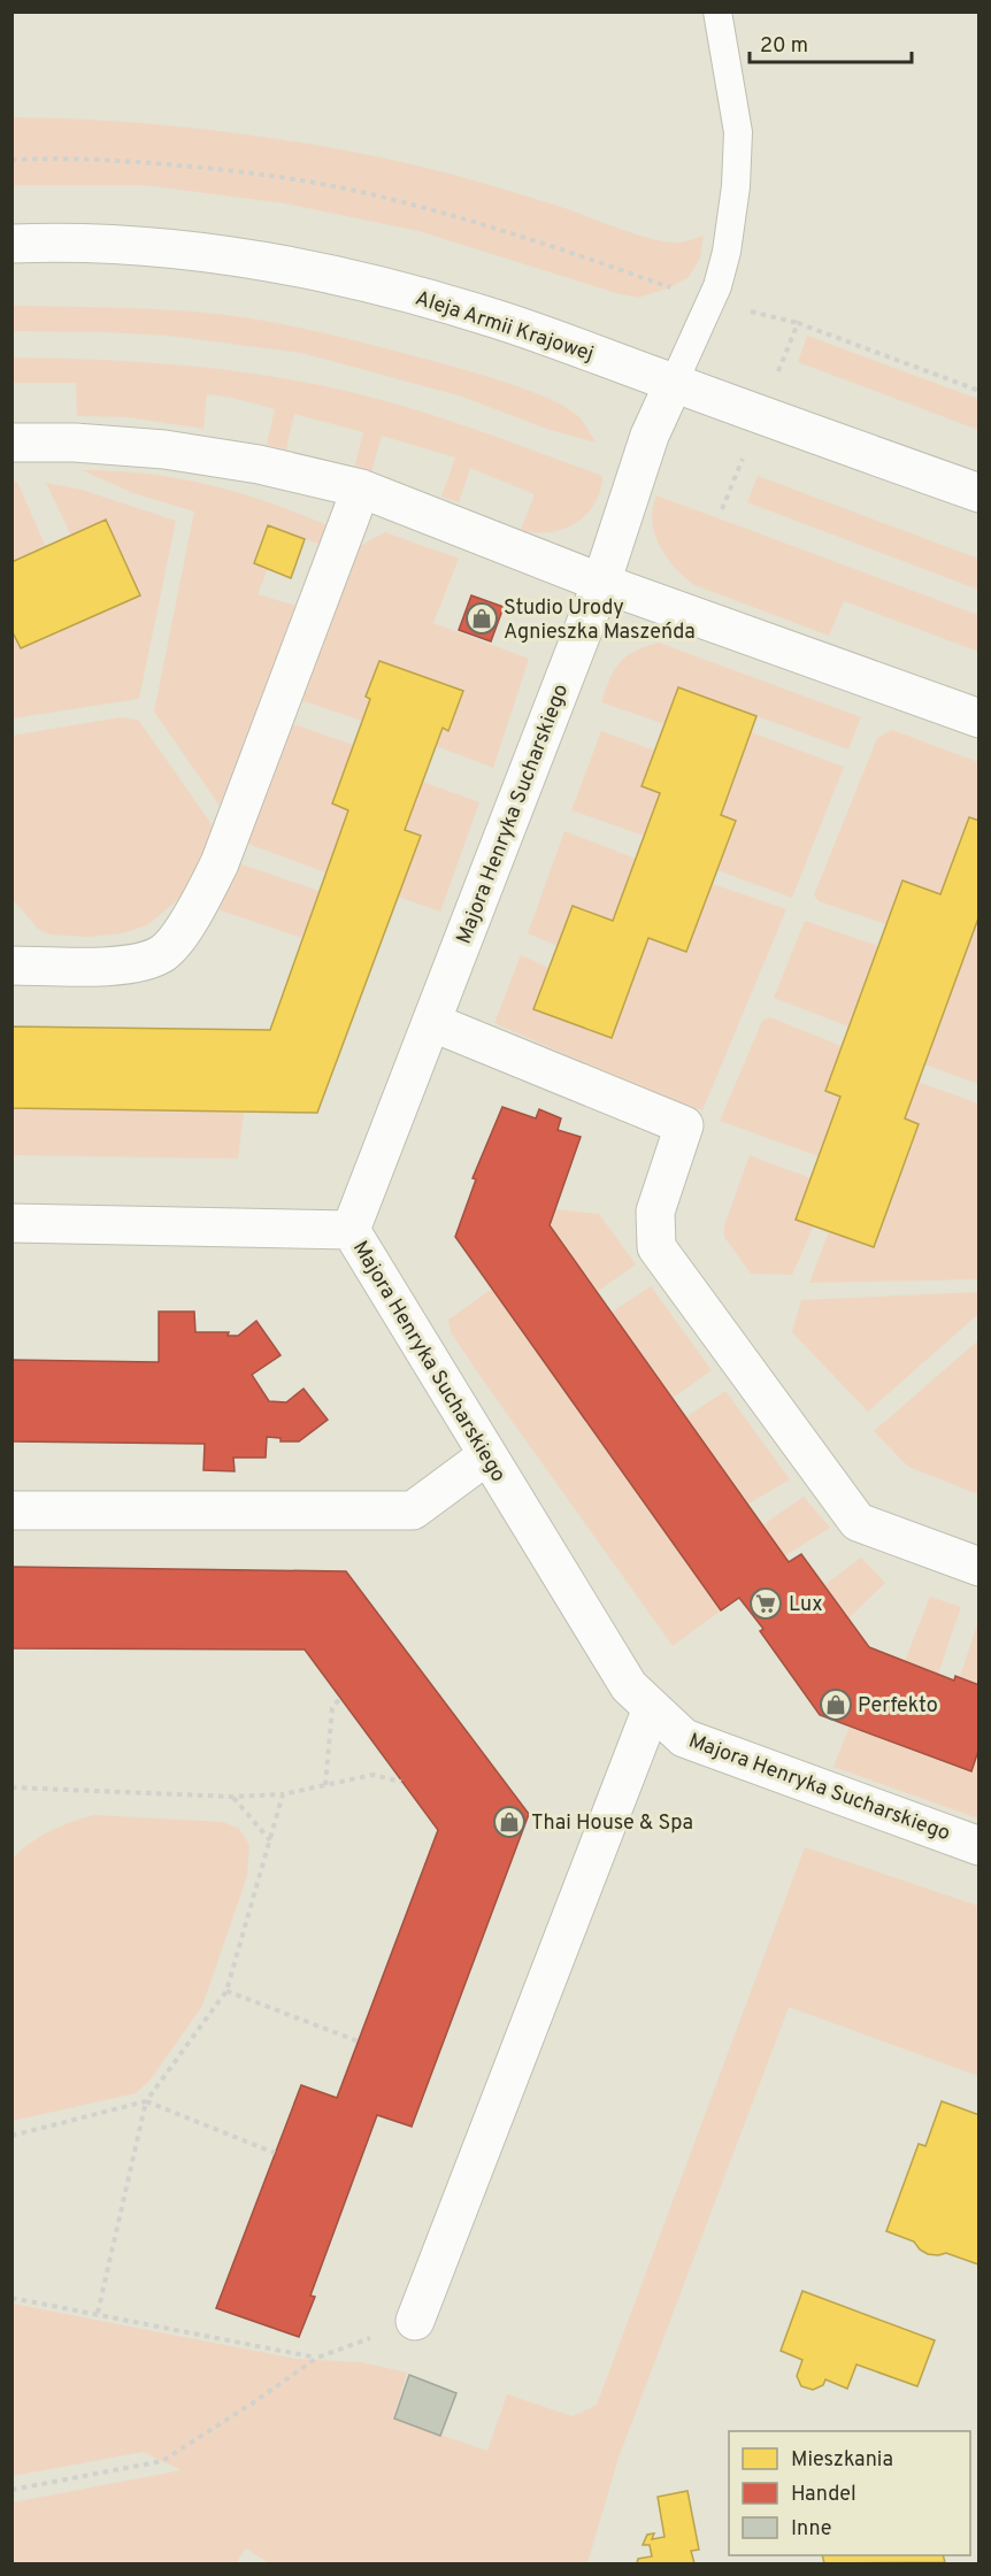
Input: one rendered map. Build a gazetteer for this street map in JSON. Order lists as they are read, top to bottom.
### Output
{
  "streets": {
    "street": ["Aleja Armii Krajowej", "Majora Henryka Sucharskiego"]
  },
  "crossings": [
    ["Aleja Armii Krajowej", "Majora Henryka Sucharskiego"]
  ],
  "places": {
    "shop": ["Studio Urody Agnieszka Maszeńda", "Perfekto", "Thai House & Spa"],
    "supermarket": ["Lux"]
  },
  "legend": ["Mieszkania", "Handel", "Inne"],
  "scale_bar": "20 m"
}
